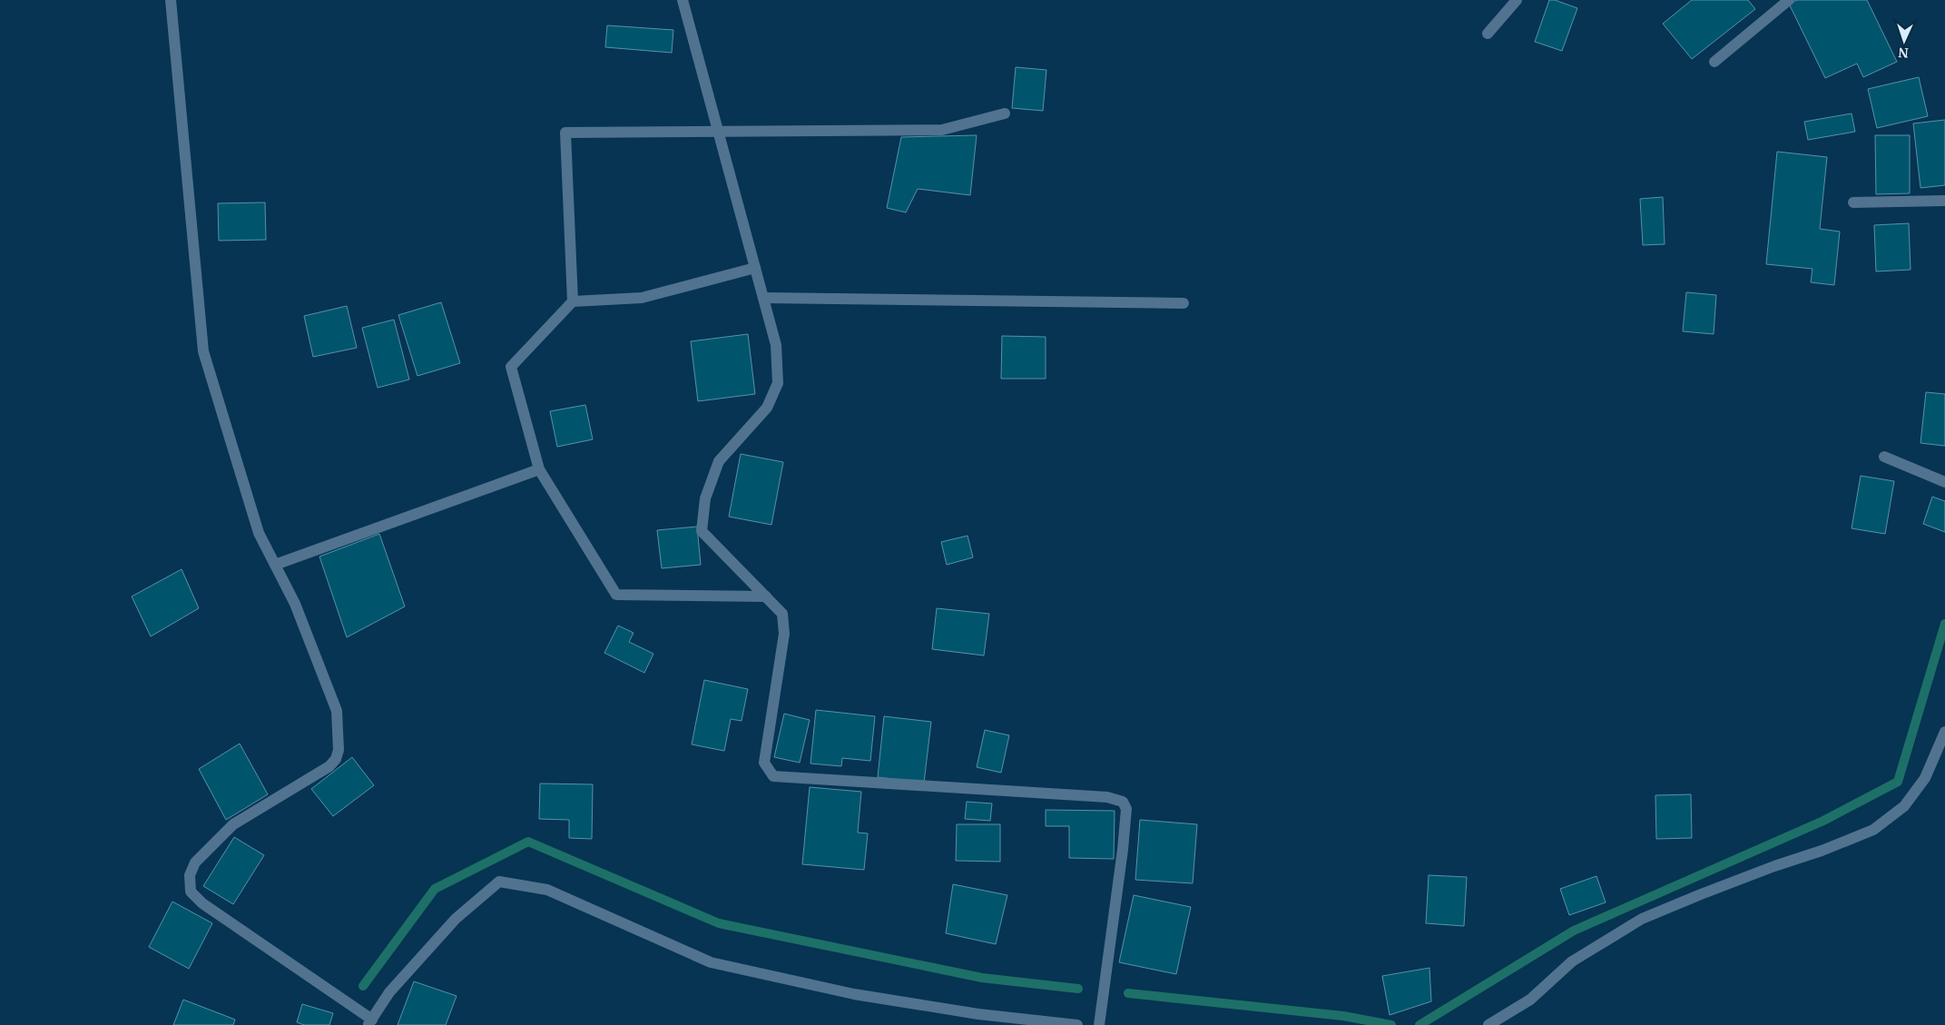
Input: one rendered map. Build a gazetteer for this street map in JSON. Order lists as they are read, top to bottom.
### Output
{
  "north": "bottom"
}
